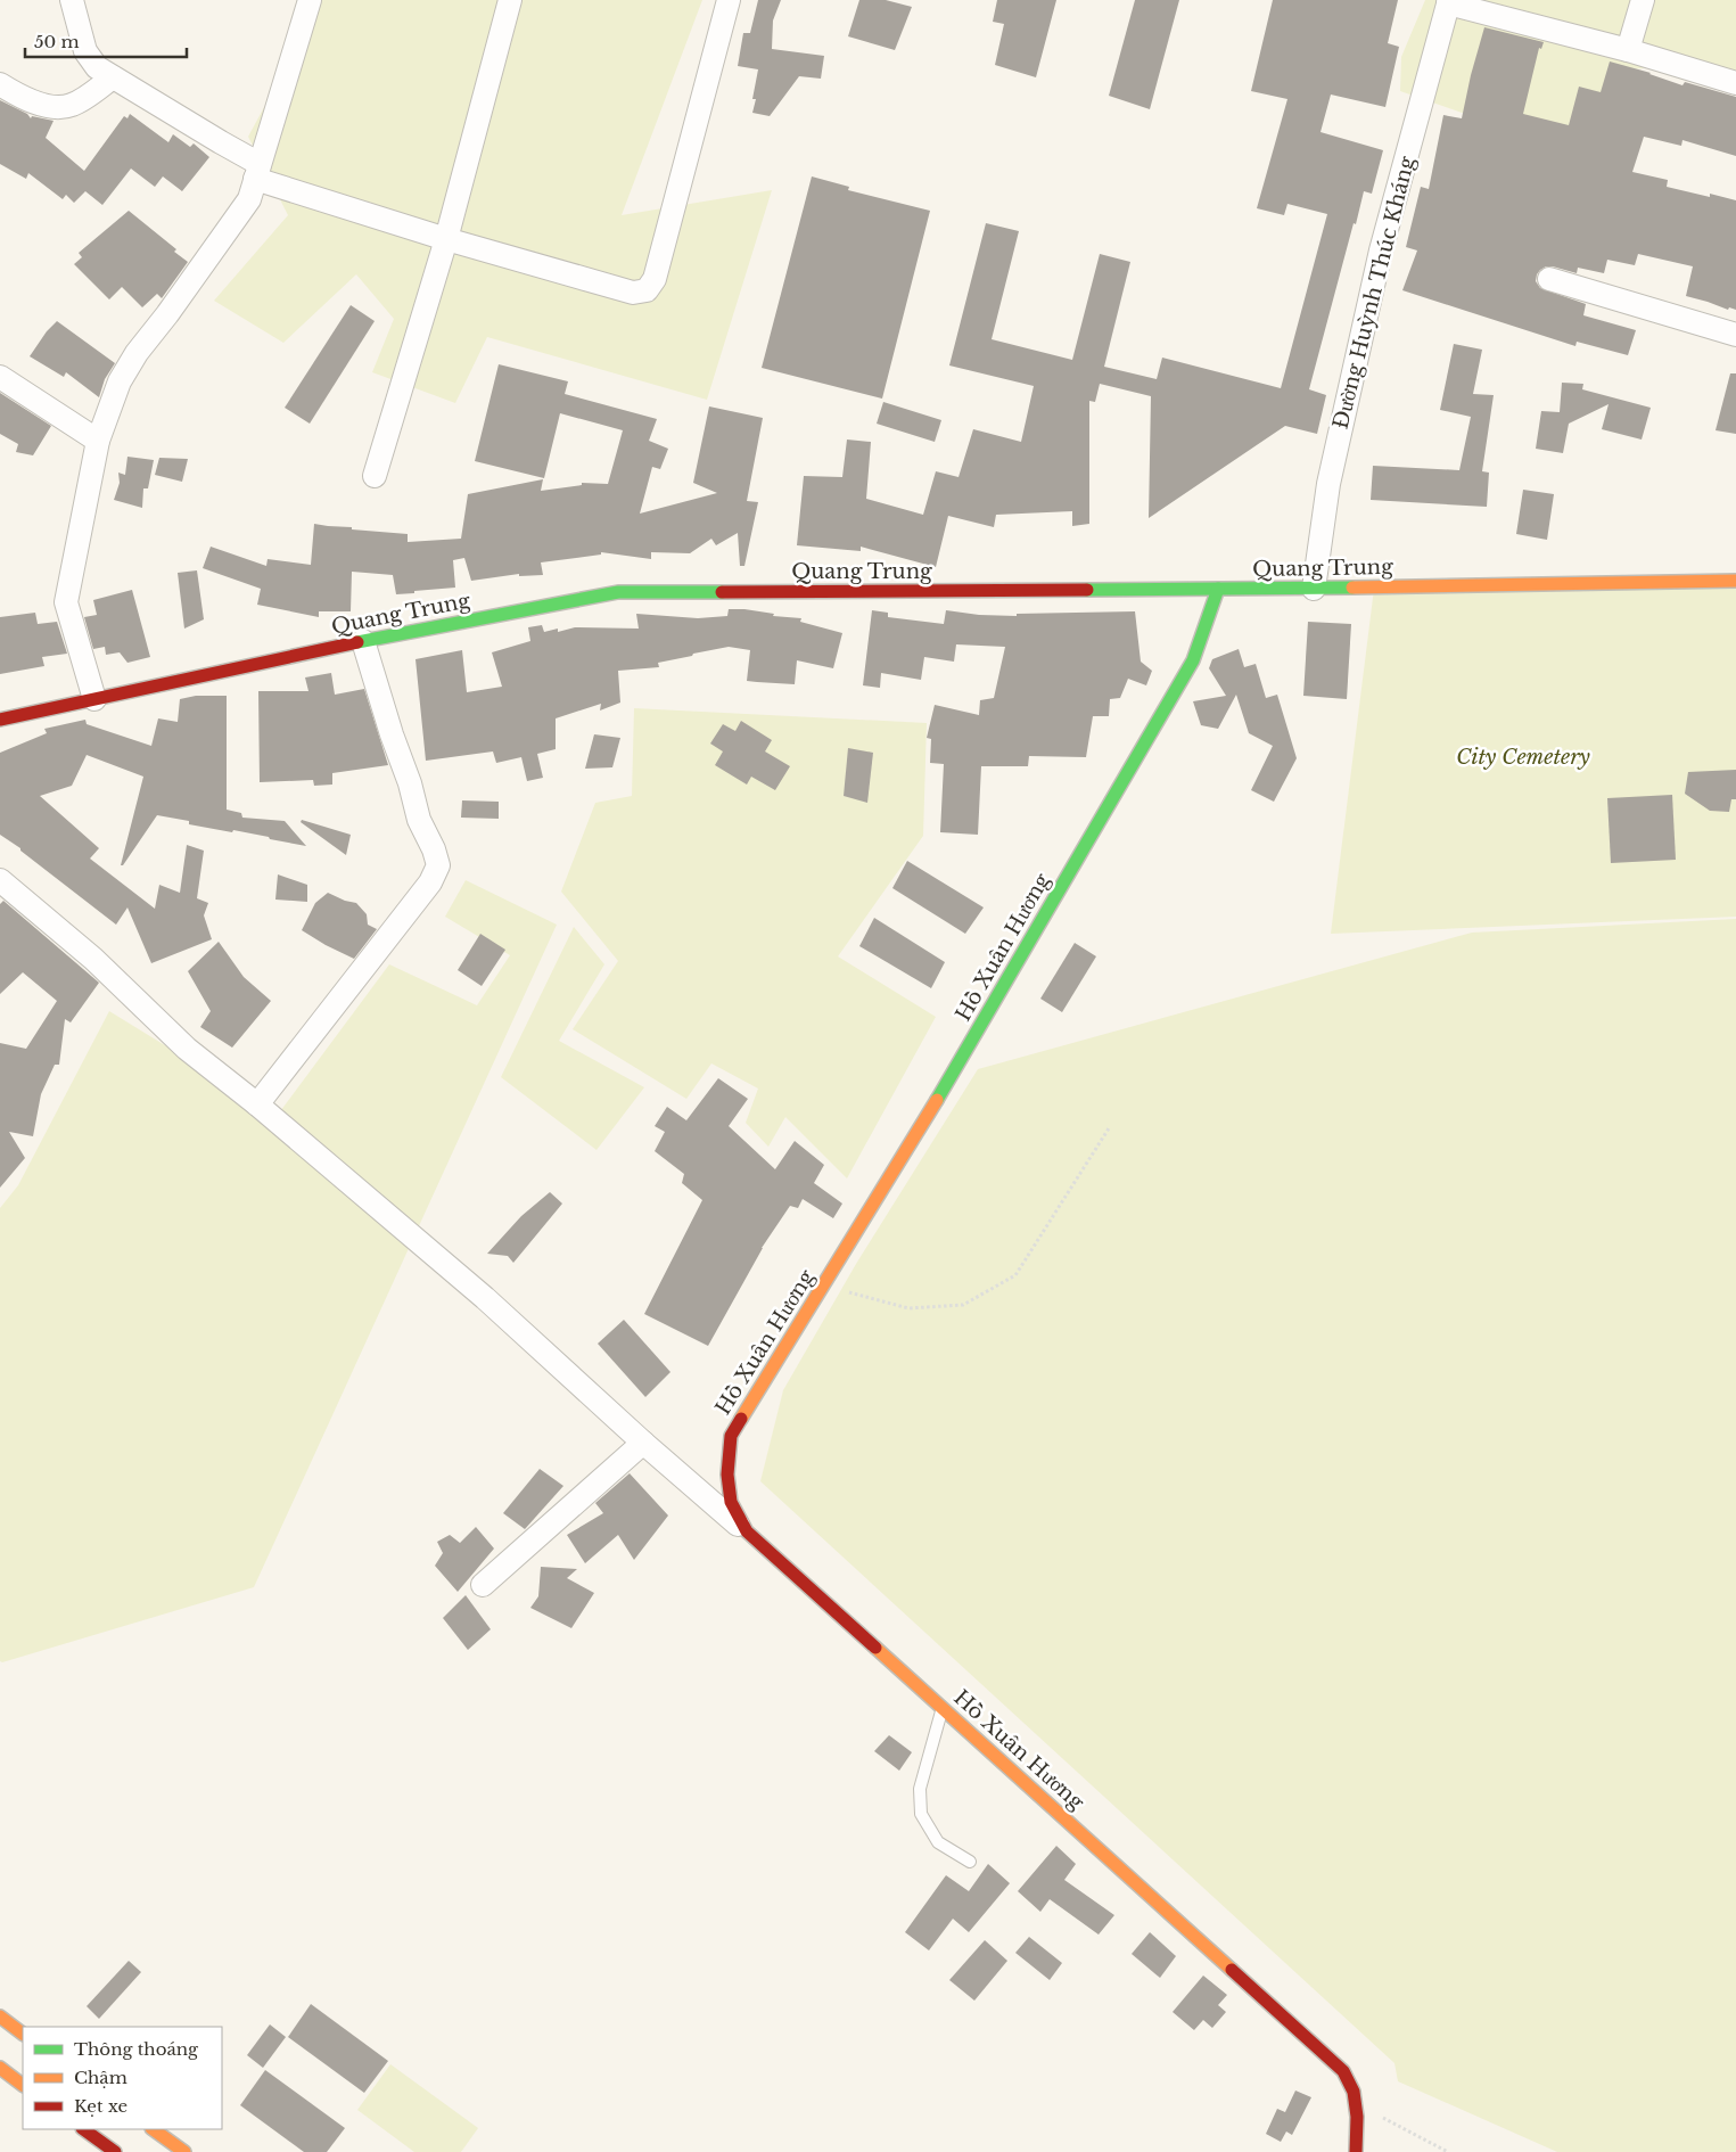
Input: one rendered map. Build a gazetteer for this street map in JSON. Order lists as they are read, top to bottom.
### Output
{
  "streets": {
    "main road": ["Quang Trung", "Hồ Xuân Hương"],
    "street": ["Đường Huỳnh Thúc Kháng"]
  },
  "crossings": [
    ["Đường Huỳnh Thúc Kháng", "Quang Trung"],
    ["Quang Trung", "Hồ Xuân Hương"]
  ],
  "parks": ["City Cemetery"],
  "legend": ["Thông thoáng", "Chậm", "Kẹt xe"],
  "scale_bar": "50 m"
}
